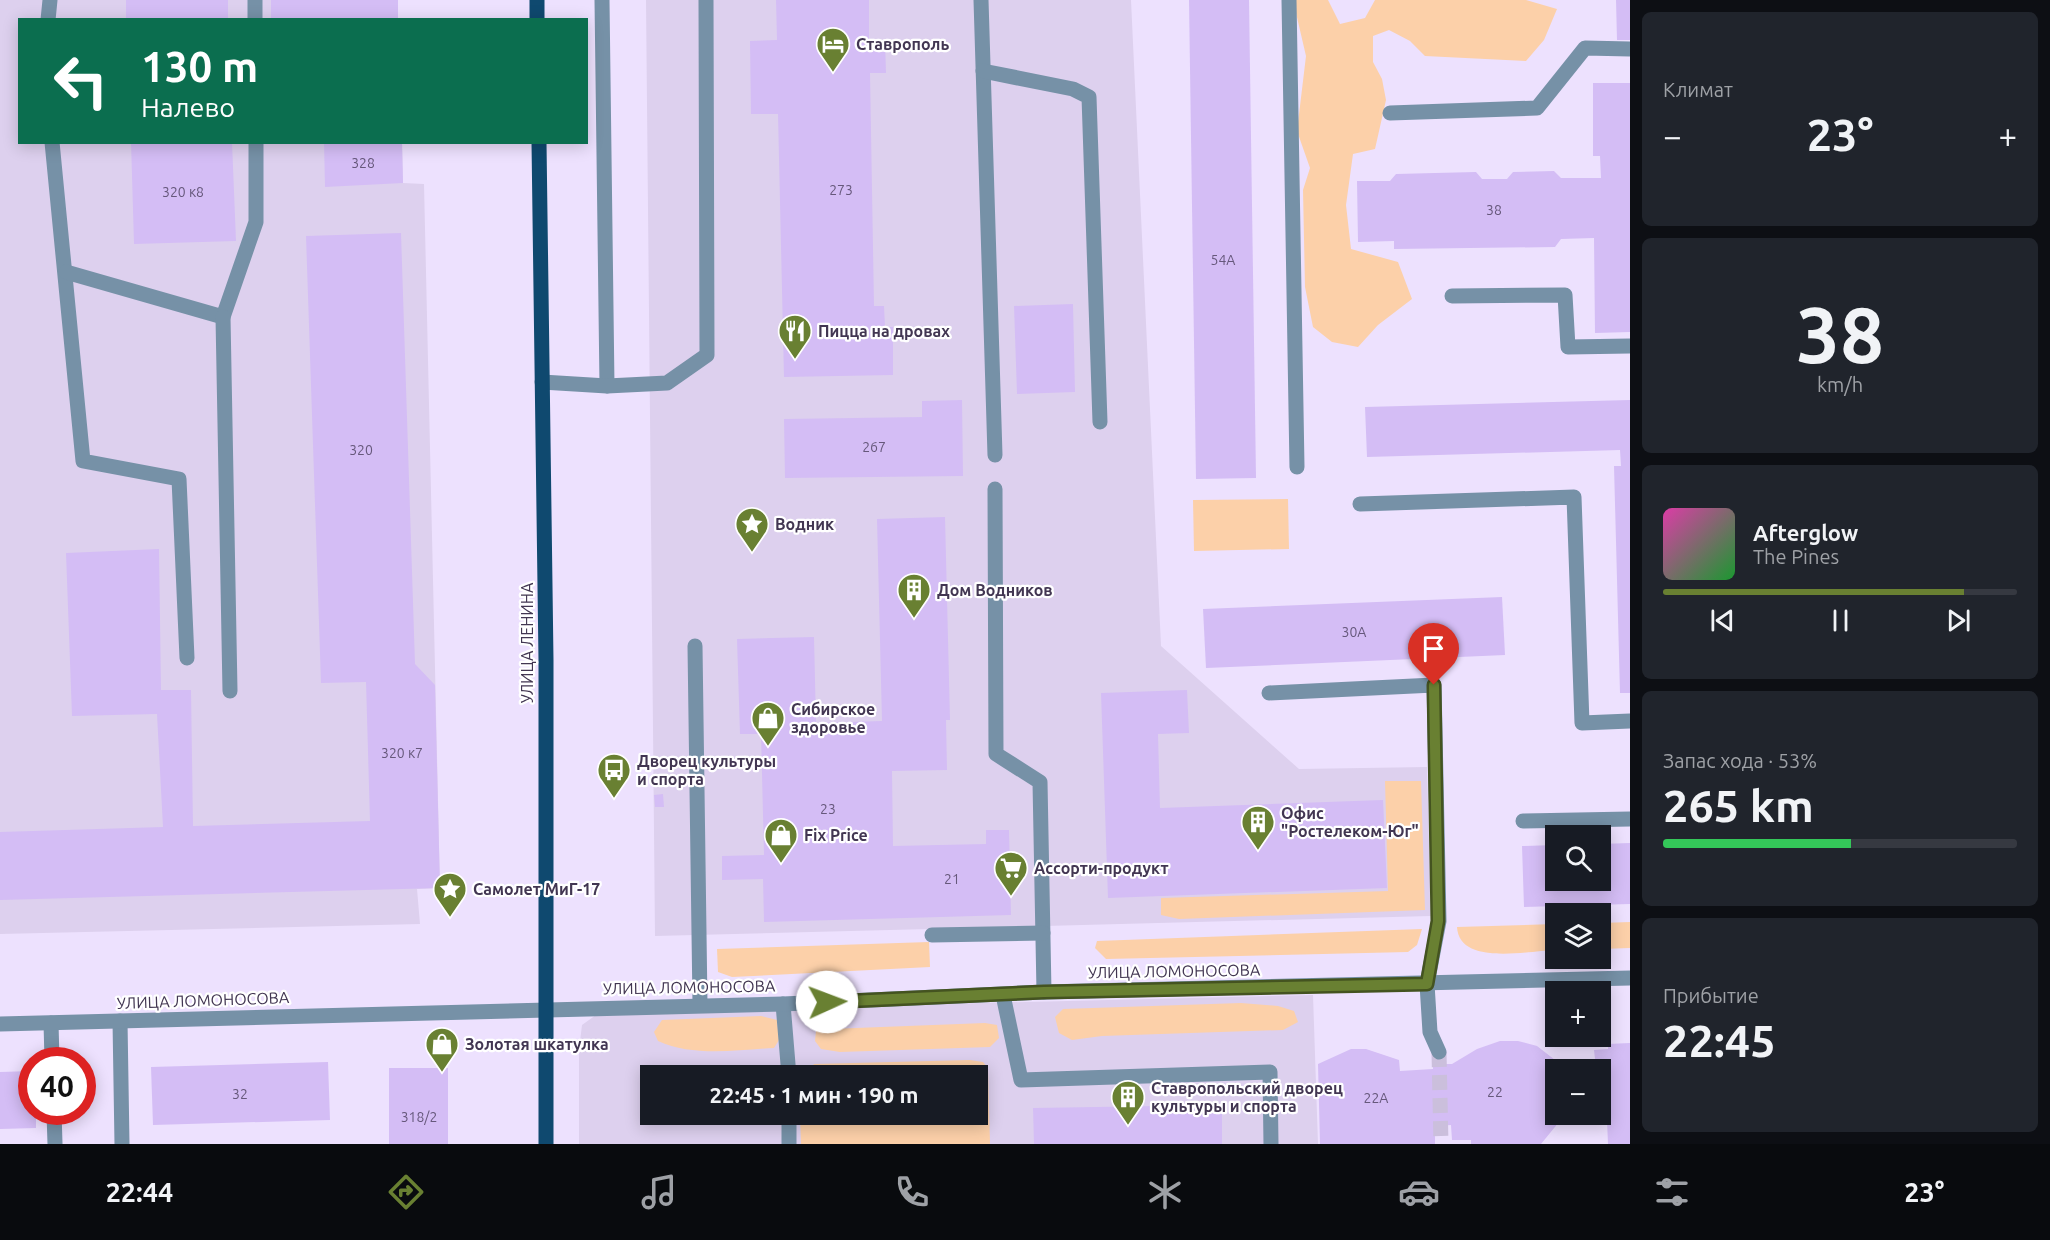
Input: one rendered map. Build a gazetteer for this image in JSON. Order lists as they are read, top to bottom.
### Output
{
  "streets": {
    "main road": ["УЛИЦА ЛЕНИНА"],
    "street": ["УЛИЦА ЛОМОНОСОВА"]
  },
  "crossings": [
    ["УЛИЦА ЛЕНИНА", "УЛИЦА ЛОМОНОСОВА"]
  ],
  "places": {
    "hotel": ["Ставрополь"],
    "restaurant": ["Пицца на дровах"],
    "place": ["Водник", "Самолет МиГ-17"],
    "building": ["Дом Водников", "Офис \"Ростелеком-Юг\"", "Ставропольский дворец культуры и спорта"],
    "shop": ["Сибирское здоровье", "Fix Price", "Золотая шкатулка"],
    "bus stop": ["Дворец культуры и спорта"],
    "supermarket": ["Ассорти-продукт"]
  },
  "house_numbers": [
    "328",
    "273",
    "320 к8",
    "38",
    "54А",
    "267",
    "320",
    "30А",
    "320 к7",
    "23",
    "21",
    "22",
    "32",
    "22А",
    "318/2"
  ],
  "page": {
    "tile": [
      "Климат",
      ["38", "km/h"],
      ["Запас хода · 53%", "265 km"],
      ["Прибытие", "22:45"]
    ],
    "turn": ["130 m", "Налево"],
    "heat": ["−", "23°", "+"],
    "song": ["Afterglow", "The Pines"],
    "map_buttons": ["+", "−"],
    "limit": "40",
    "trip": "22:45 · 1 мин · 190 m",
    "tabs": ["22:44", "23°"]
  }
}
